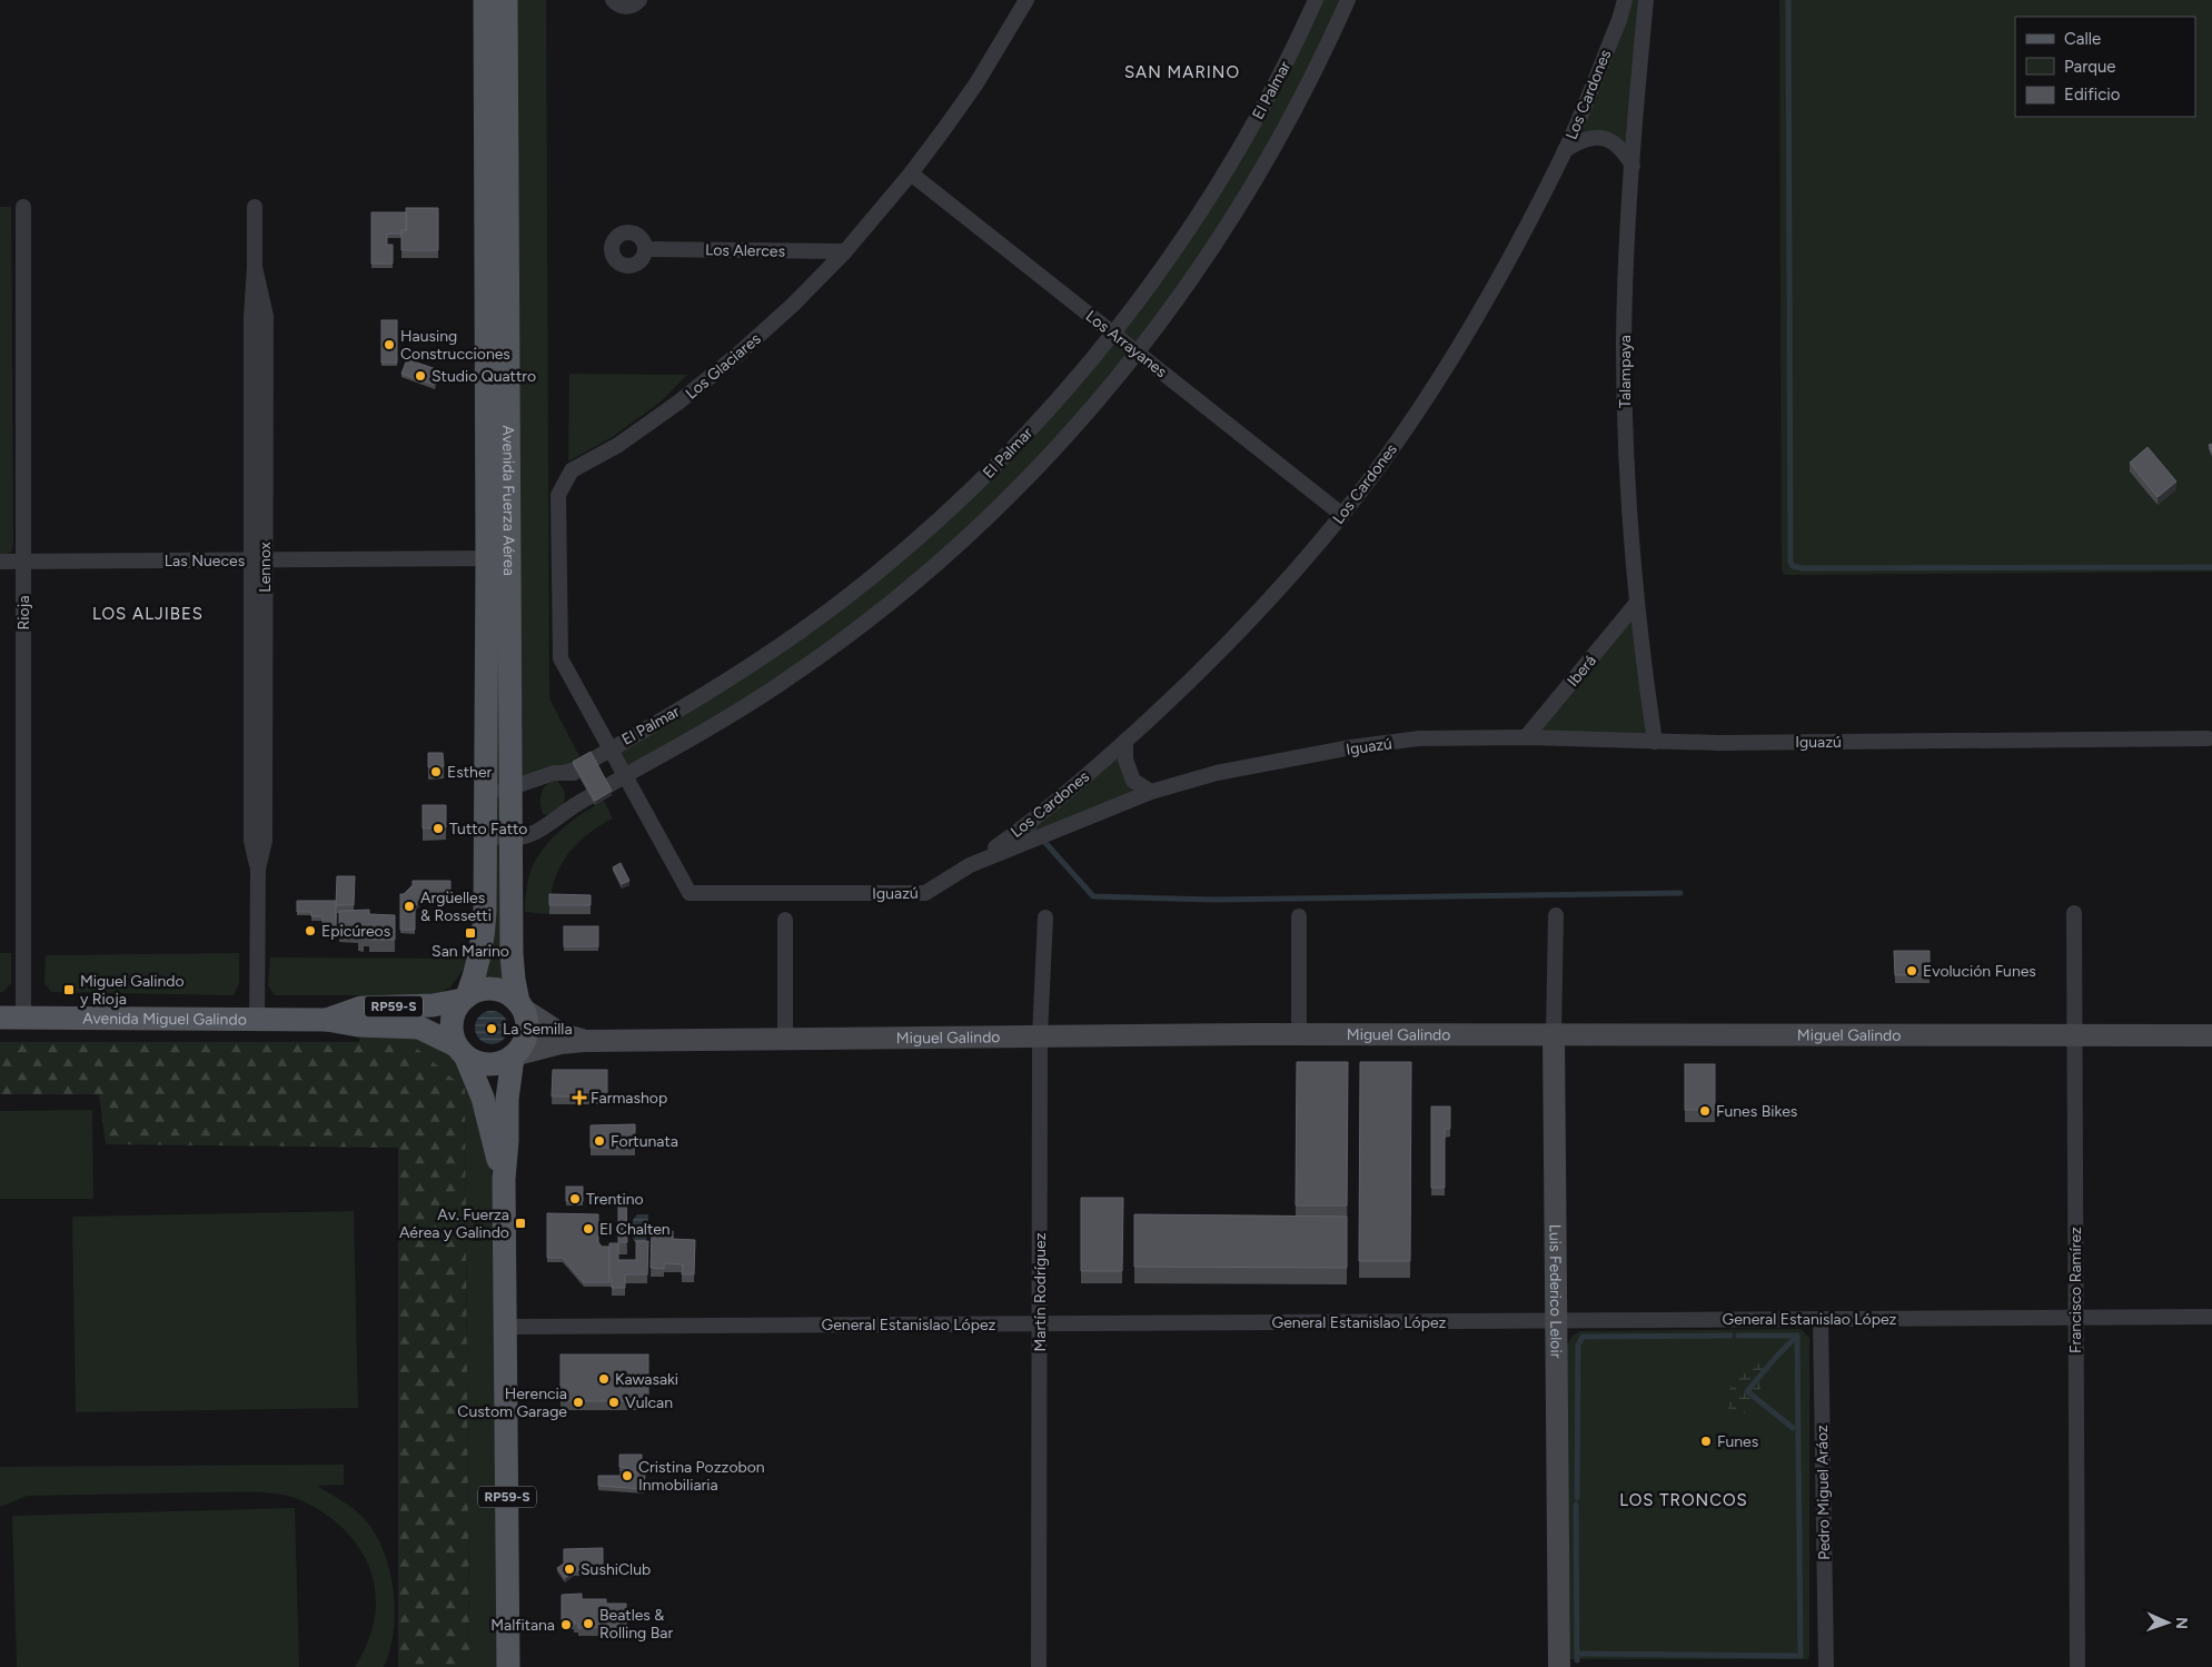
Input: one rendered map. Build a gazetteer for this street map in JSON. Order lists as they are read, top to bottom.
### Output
{
  "streets": {
    "main road": [
      "Avenida Fuerza Aérea",
      "RP59-S",
      "Avenida Miguel Galindo",
      "Miguel Galindo",
      "Luis Federico Leloir"
    ],
    "street": [
      "El Palmar",
      "Los Cardones",
      "Los Alerces",
      "Los Arrayanes",
      "Los Glaciares",
      "Talampaya",
      "Las Nueces",
      "Lennox",
      "Rioja",
      "Iberá",
      "Iguazú",
      "Francisco Ramírez",
      "Martín Rodríguez",
      "General Estanislao López",
      "Pedro Miguel Aráoz"
    ]
  },
  "crossings": [
    ["El Palmar", "Los Arrayanes"],
    ["El Palmar", "Los Glaciares"],
    ["El Palmar", "Avenida Fuerza Aérea"],
    ["El Palmar", "Iguazú"],
    ["Los Cardones", "Los Arrayanes"],
    ["Los Cardones", "Iguazú"],
    ["Los Alerces", "Los Glaciares"],
    ["Los Arrayanes", "Los Glaciares"],
    ["Los Glaciares", "Iguazú"],
    ["Talampaya", "Iberá"],
    ["Talampaya", "Iguazú"],
    ["Avenida Fuerza Aérea", "Las Nueces"],
    ["Avenida Fuerza Aérea", "RP59-S"],
    ["Avenida Fuerza Aérea", "Avenida Miguel Galindo"],
    ["Avenida Fuerza Aérea", "Miguel Galindo"],
    ["Avenida Fuerza Aérea", "General Estanislao López"],
    ["Las Nueces", "Lennox"],
    ["Las Nueces", "Rioja"],
    ["Lennox", "Avenida Miguel Galindo"],
    ["Rioja", "Avenida Miguel Galindo"],
    ["Iberá", "Iguazú"],
    ["RP59-S", "Avenida Miguel Galindo"],
    ["RP59-S", "Miguel Galindo"],
    ["Avenida Miguel Galindo", "Miguel Galindo"],
    ["Miguel Galindo", "Francisco Ramírez"],
    ["Miguel Galindo", "Luis Federico Leloir"],
    ["Miguel Galindo", "Martín Rodríguez"],
    ["Francisco Ramírez", "General Estanislao López"],
    ["Luis Federico Leloir", "General Estanislao López"],
    ["Martín Rodríguez", "General Estanislao López"],
    ["General Estanislao López", "Pedro Miguel Aráoz"]
  ],
  "districts": ["SAN MARINO", "LOS ALJIBES", "LOS TRONCOS"],
  "places": {
    "other": [
      "Hausing Construcciones",
      "Studio Quattro",
      "Esther",
      "Tutto Fatto",
      "Argüelles & Rossetti",
      "Epicúreos",
      "Evolución Funes",
      "La Semilla",
      "Funes Bikes",
      "Fortunata",
      "Trentino",
      "El Chalten",
      "Kawasaki",
      "Herencia Custom Garage",
      "Vulcan",
      "Funes",
      "Cristina Pozzobon Inmobiliaria",
      "SushiClub",
      "Beatles & Rolling Bar",
      "Malfitana"
    ],
    "transit": ["San Marino", "Miguel Galindo y Rioja", "Av. Fuerza Aérea y Galindo"],
    "health": ["Farmashop"]
  },
  "legend": ["Calle", "Parque", "Edificio"],
  "north": "right"
}
